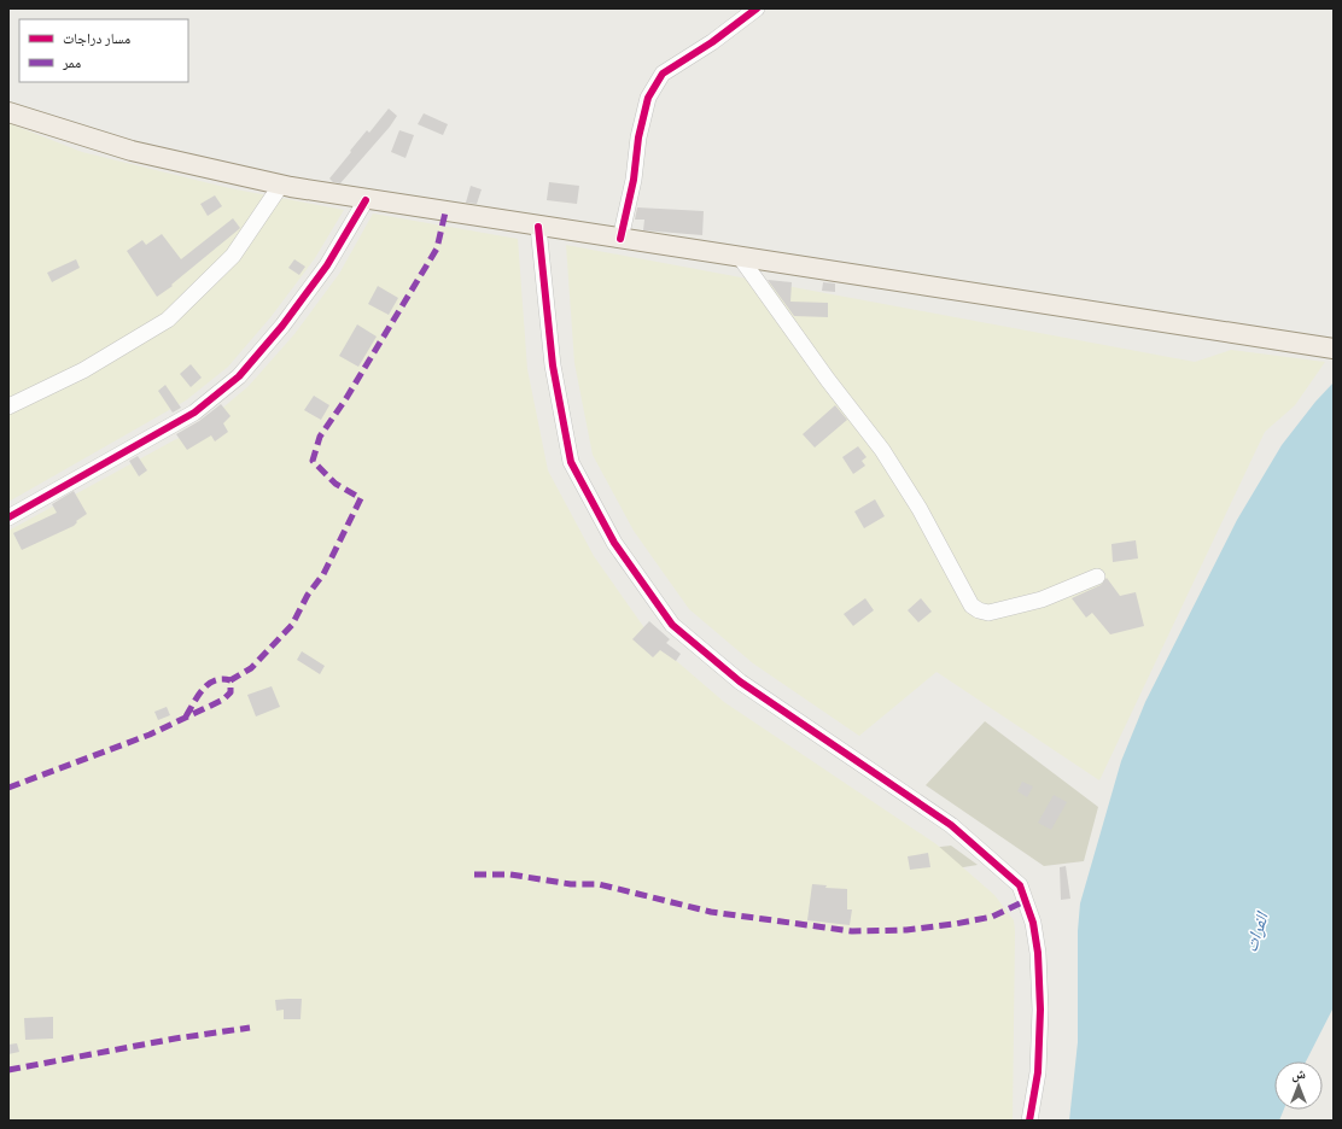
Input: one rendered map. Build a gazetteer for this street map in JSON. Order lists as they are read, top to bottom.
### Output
{
  "water": ["الفرات"],
  "legend": ["مسار دراجات", "ممر"],
  "north": "top"
}
